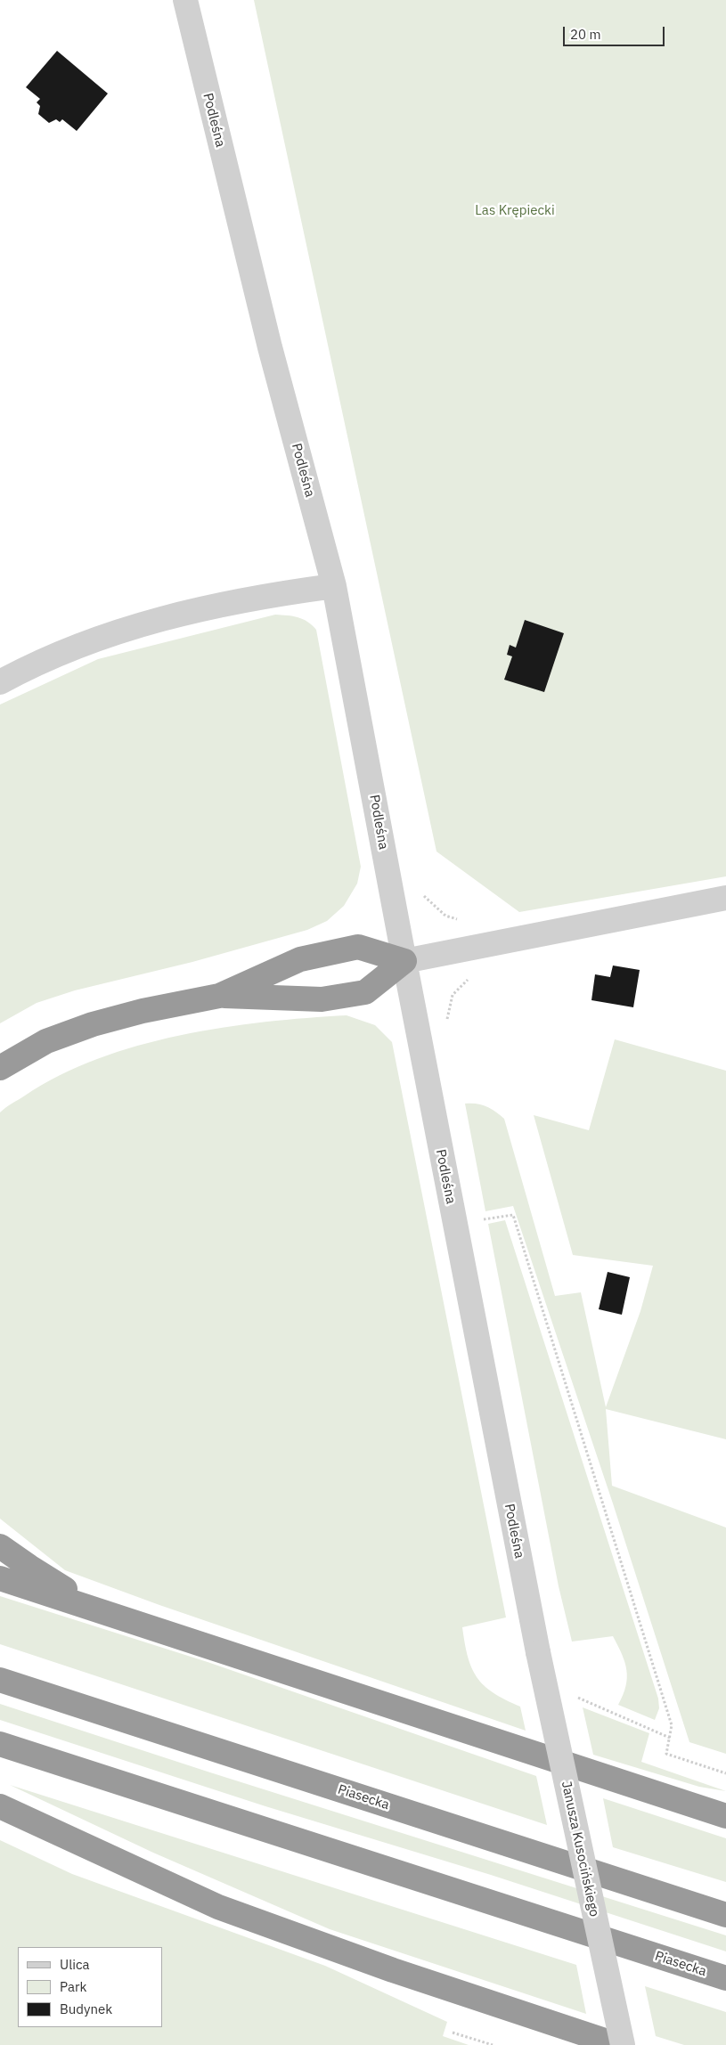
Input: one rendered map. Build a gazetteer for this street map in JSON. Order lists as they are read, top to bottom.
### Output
{
  "streets": {
    "highway": ["Piasecka"],
    "street": ["Podleśna", "Janusza Kusocińskiego"]
  },
  "crossings": [
    ["Podleśna", "Janusza Kusocińskiego"]
  ],
  "parks": ["Las Krępiecki"],
  "legend": ["Ulica", "Park", "Budynek"],
  "scale_bar": "20 m"
}
